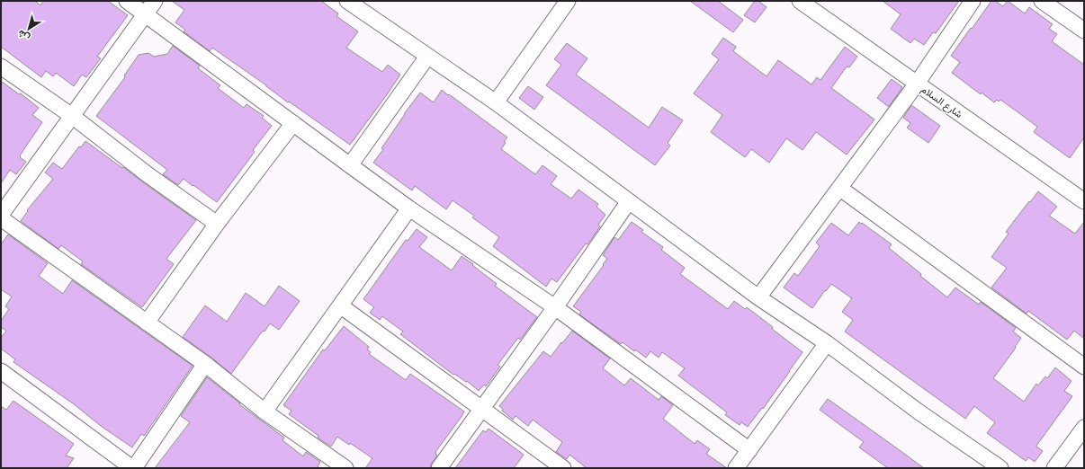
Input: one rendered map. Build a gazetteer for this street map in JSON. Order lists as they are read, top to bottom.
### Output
{
  "streets": {
    "street": ["شارع السلام"]
  },
  "north": "bottom left"
}
